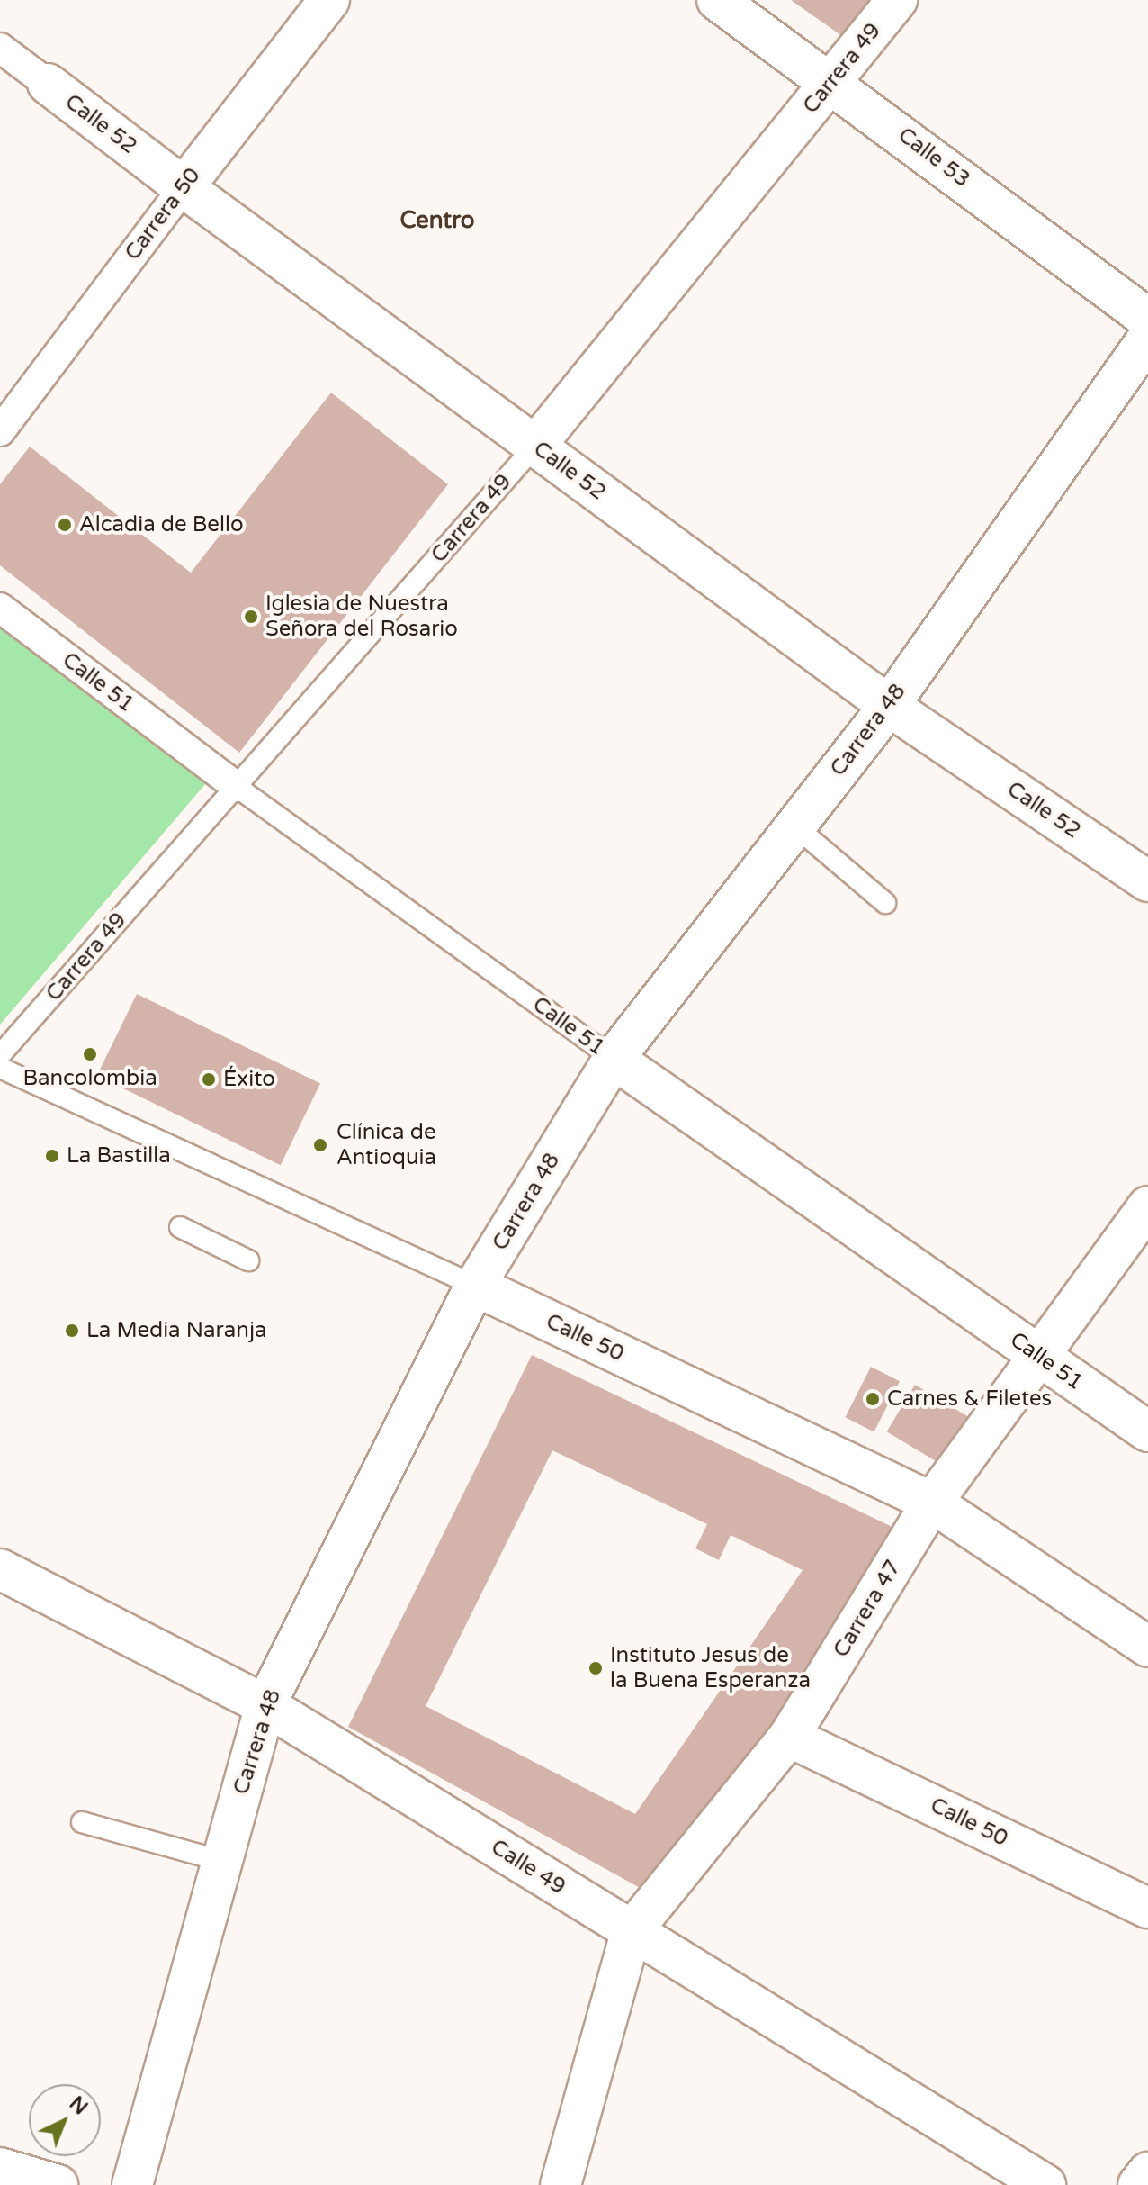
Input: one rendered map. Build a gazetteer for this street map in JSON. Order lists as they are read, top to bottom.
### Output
{
  "streets": {
    "street": [
      "Carrera 49",
      "Calle 52",
      "Calle 53",
      "Carrera 50",
      "Calle 51",
      "Carrera 48",
      "Calle 50",
      "Carrera 47",
      "Calle 49"
    ]
  },
  "crossings": [
    ["Carrera 49", "Calle 52"],
    ["Carrera 49", "Calle 53"],
    ["Carrera 49", "Calle 51"],
    ["Calle 52", "Carrera 50"],
    ["Calle 52", "Carrera 48"],
    ["Calle 51", "Carrera 48"],
    ["Calle 51", "Carrera 47"],
    ["Carrera 48", "Calle 50"],
    ["Carrera 48", "Calle 49"],
    ["Calle 50", "Carrera 47"],
    ["Carrera 47", "Calle 49"]
  ],
  "districts": ["Centro"],
  "places": [
    "Alcadia de Bello",
    "Iglesia de Nuestra Señora del Rosario",
    "Bancolombia",
    "Éxito",
    "Clínica de Antioquia",
    "La Bastilla",
    "La Media Naranja",
    "Carnes & Filetes",
    "Instituto Jesus de la Buena Esperanza"
  ],
  "north": "top right"
}
